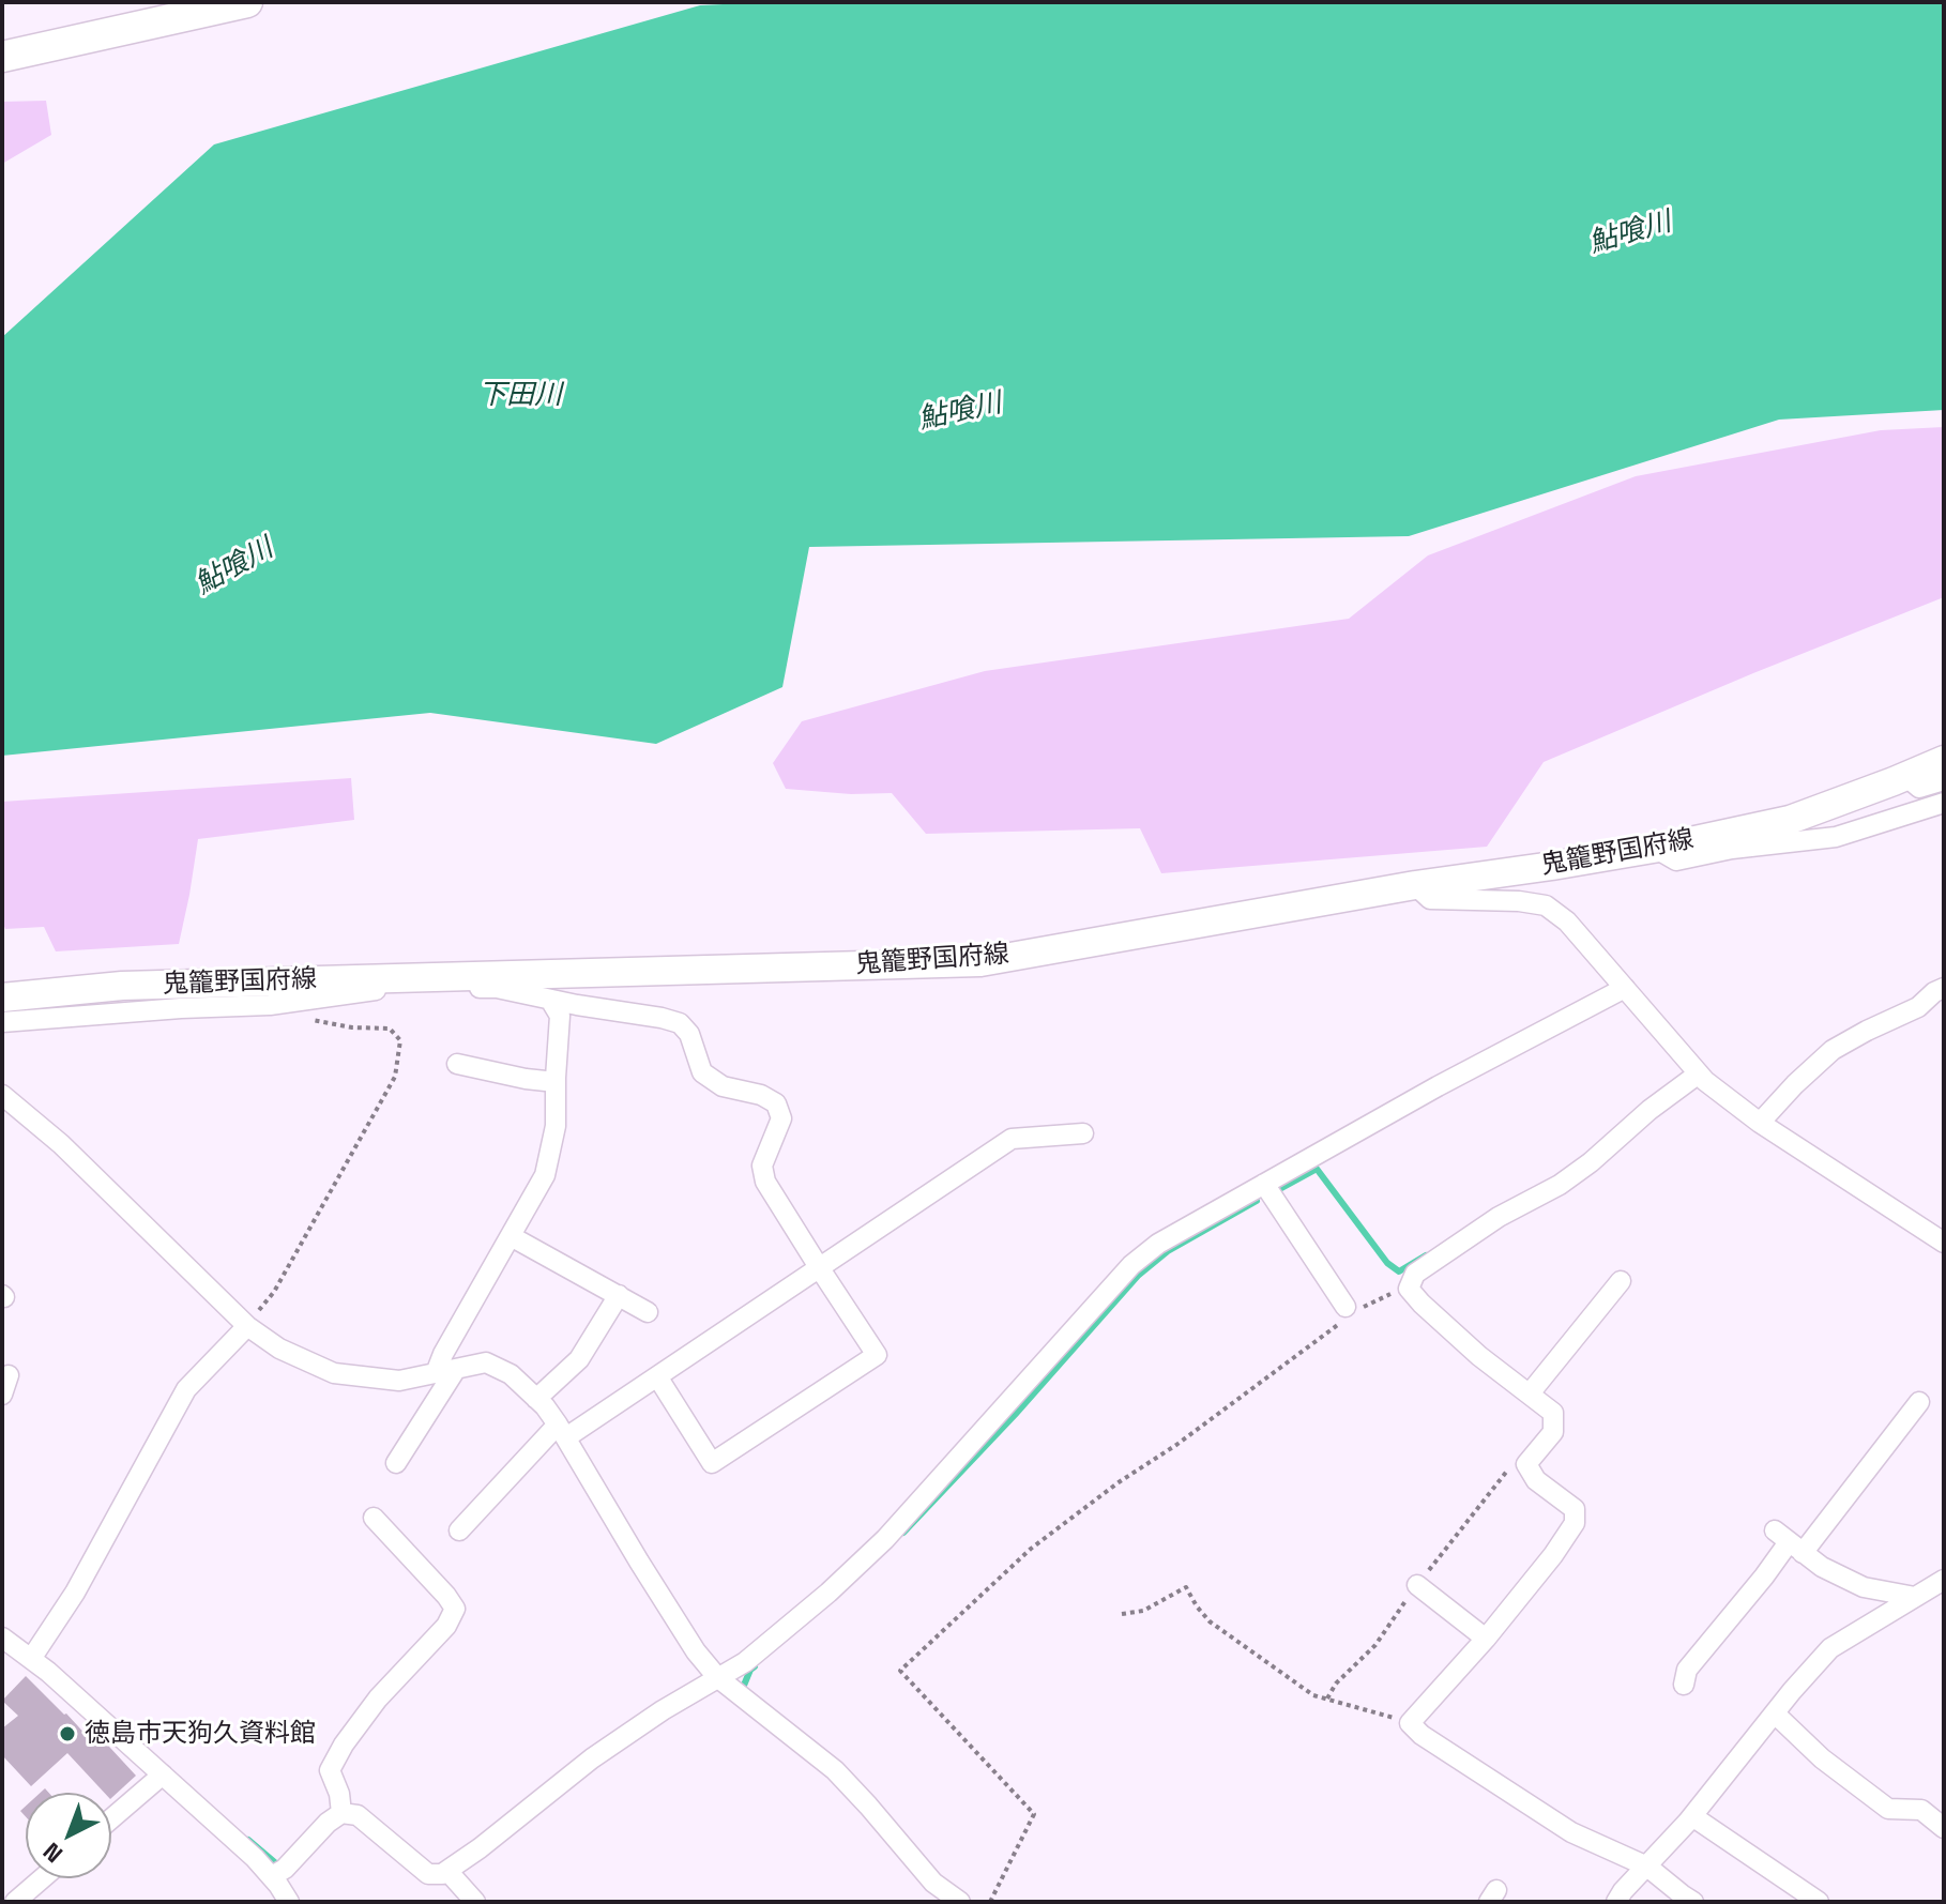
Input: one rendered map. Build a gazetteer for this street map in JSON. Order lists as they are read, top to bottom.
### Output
{
  "streets": {
    "main road": ["鬼籠野国府線"]
  },
  "water": ["鮎喰川", "下田川"],
  "places": ["徳島市天狗久資料館"],
  "north": "bottom left"
}
